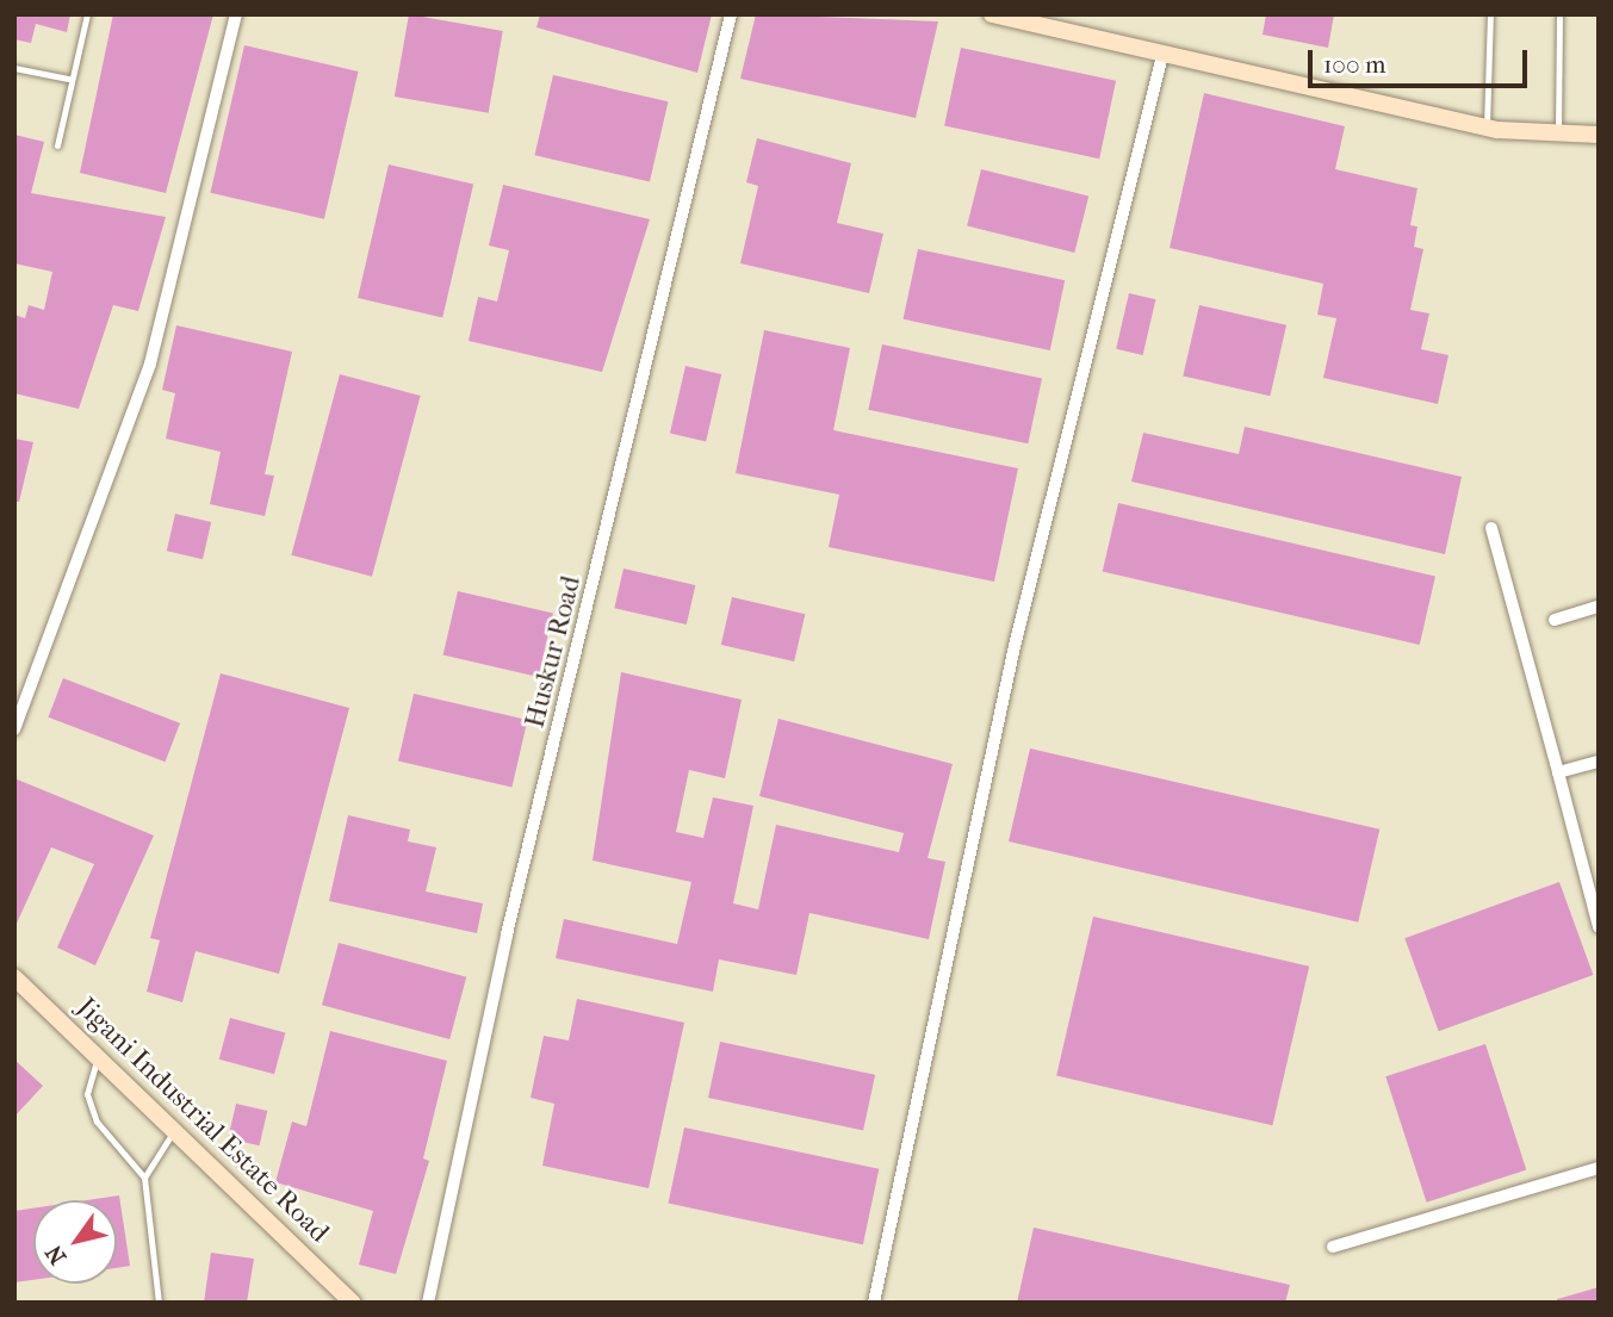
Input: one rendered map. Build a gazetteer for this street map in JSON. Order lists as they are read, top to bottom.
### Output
{
  "streets": {
    "street": ["Huskur Road", "Jigani Industrial Estate Road"]
  },
  "scale_bar": "100 m",
  "north": "bottom left"
}
